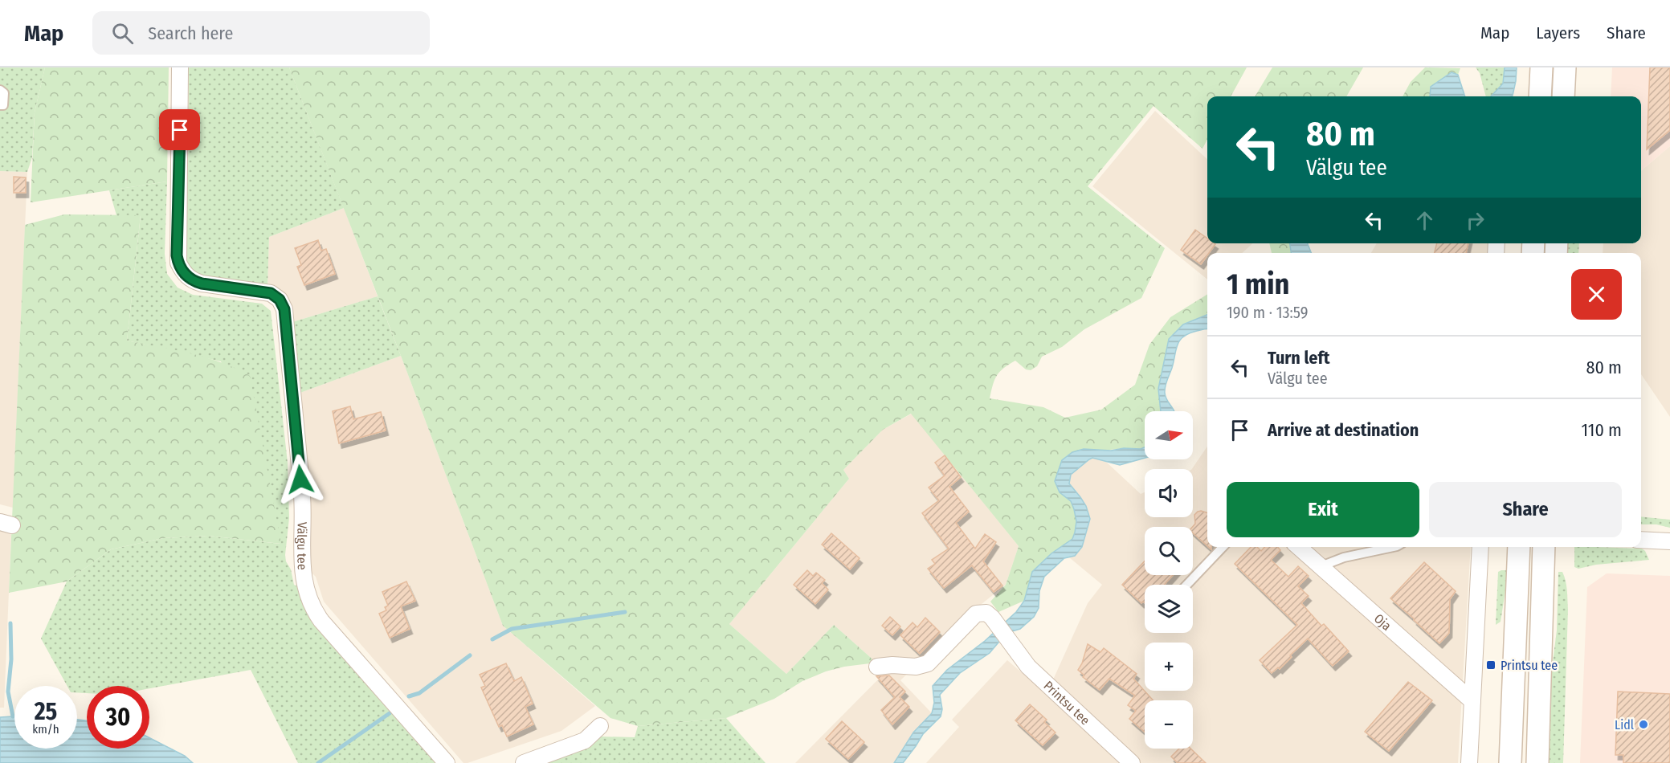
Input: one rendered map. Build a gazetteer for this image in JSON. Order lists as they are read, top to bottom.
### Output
{
  "streets": {
    "street": ["Välgu tee", "Oja", "Printsu tee"]
  },
  "places": {
    "transit": ["Printsu tee"],
    "other": ["Lidl"]
  },
  "north": "right",
  "page": {
    "header": "Map",
    "search": "Search here",
    "nav": ["Map", "Layers", "Share"],
    "turn": ["80 m", "Välgu tee"],
    "heading": ["1 min", "190 m · 13:59"],
    "list": [
      {
        "name": "Turn left",
        "note": "Välgu tee",
        "value": "80 m"
      },
      {
        "name": "Arrive at destination",
        "value": "110 m"
      }
    ],
    "map_buttons": ["+", "−"],
    "buttons": ["Exit", "Share"],
    "speed": "25 km/h",
    "limit": "30"
  }
}
